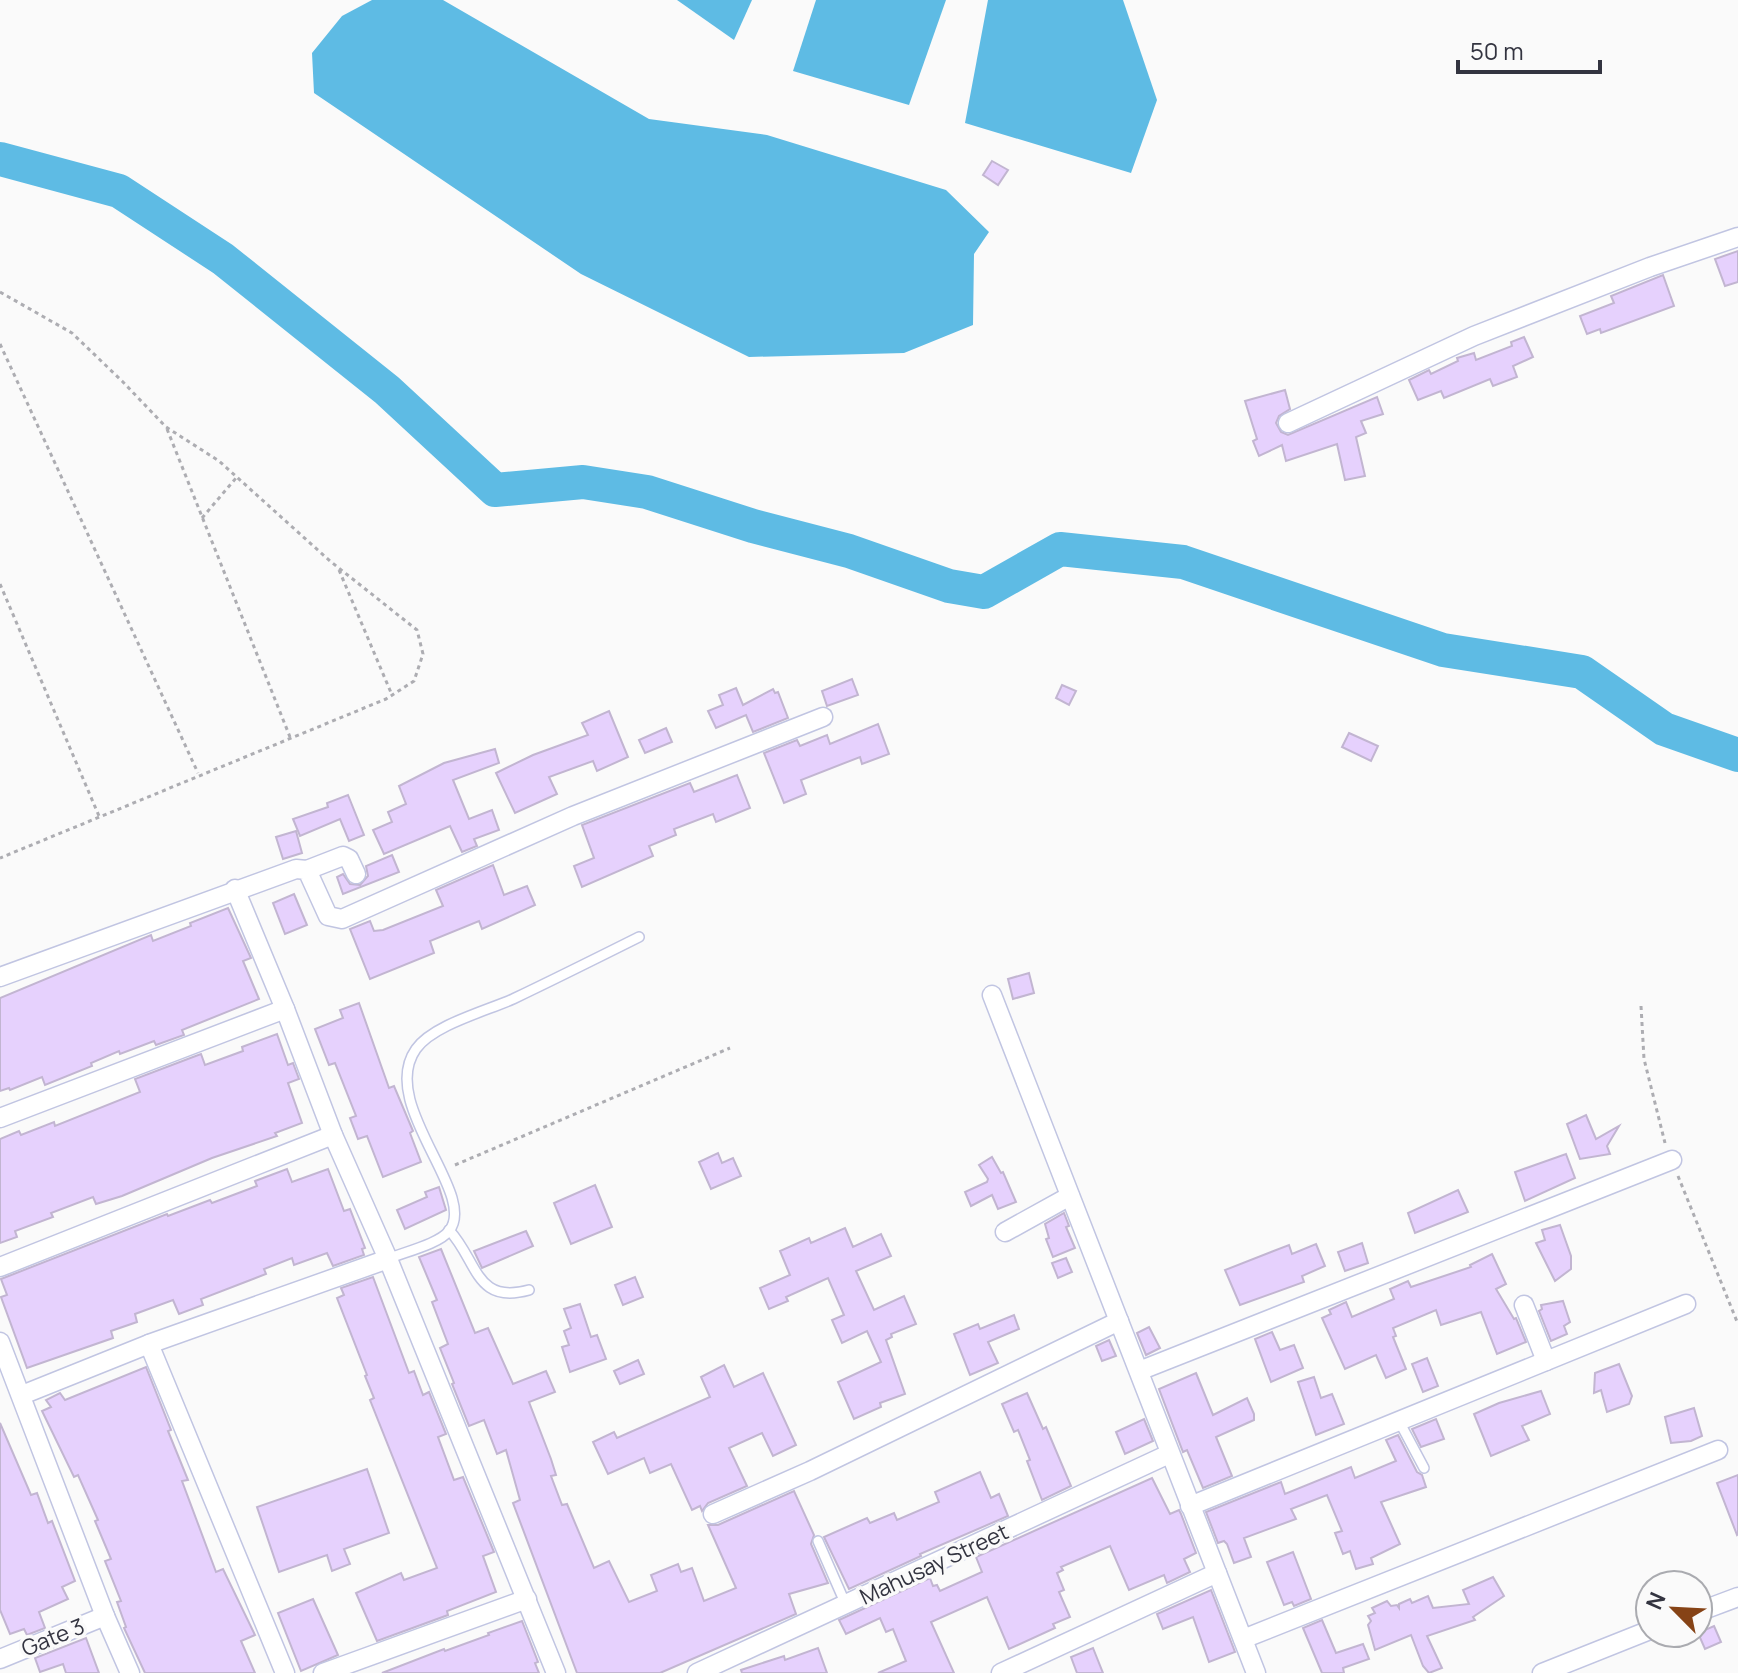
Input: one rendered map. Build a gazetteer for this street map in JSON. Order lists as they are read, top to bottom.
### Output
{
  "streets": {
    "street": ["Mahusay Street", "Gate 3"]
  },
  "scale_bar": "50 m",
  "north": "top left"
}
